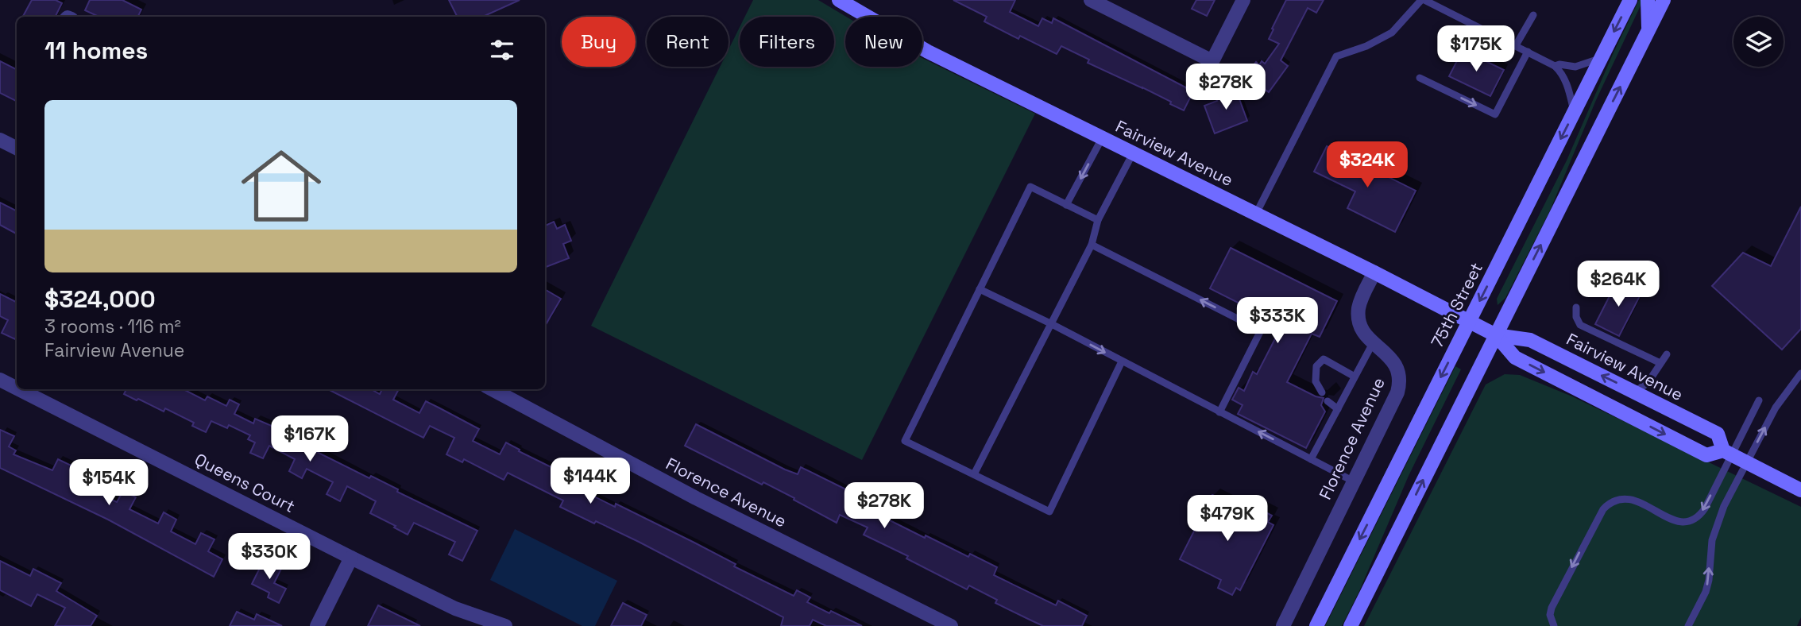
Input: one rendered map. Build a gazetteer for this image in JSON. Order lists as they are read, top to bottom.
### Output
{
  "streets": {
    "main road": ["Fairview Avenue", "75th Street"],
    "street": ["Florence Avenue", "Queens Court"]
  },
  "crossings": [
    ["Fairview Avenue", "75th Street"],
    ["Fairview Avenue", "Florence Avenue"]
  ],
  "page": {
    "chip": [
      "Buy",
      "Rent",
      "Filters",
      "New"
    ],
    "heading": "11 homes",
    "price": [
      "$175K",
      "$278K",
      "$324K",
      "$264K",
      "$333K",
      "$167K",
      "$144K",
      "$154K",
      "$278K",
      "$479K",
      "$330K"
    ],
    "list": [
      {
        "name": "$324,000",
        "note": "3 rooms · 116 m² · Fairview Avenue"
      }
    ]
  }
}
